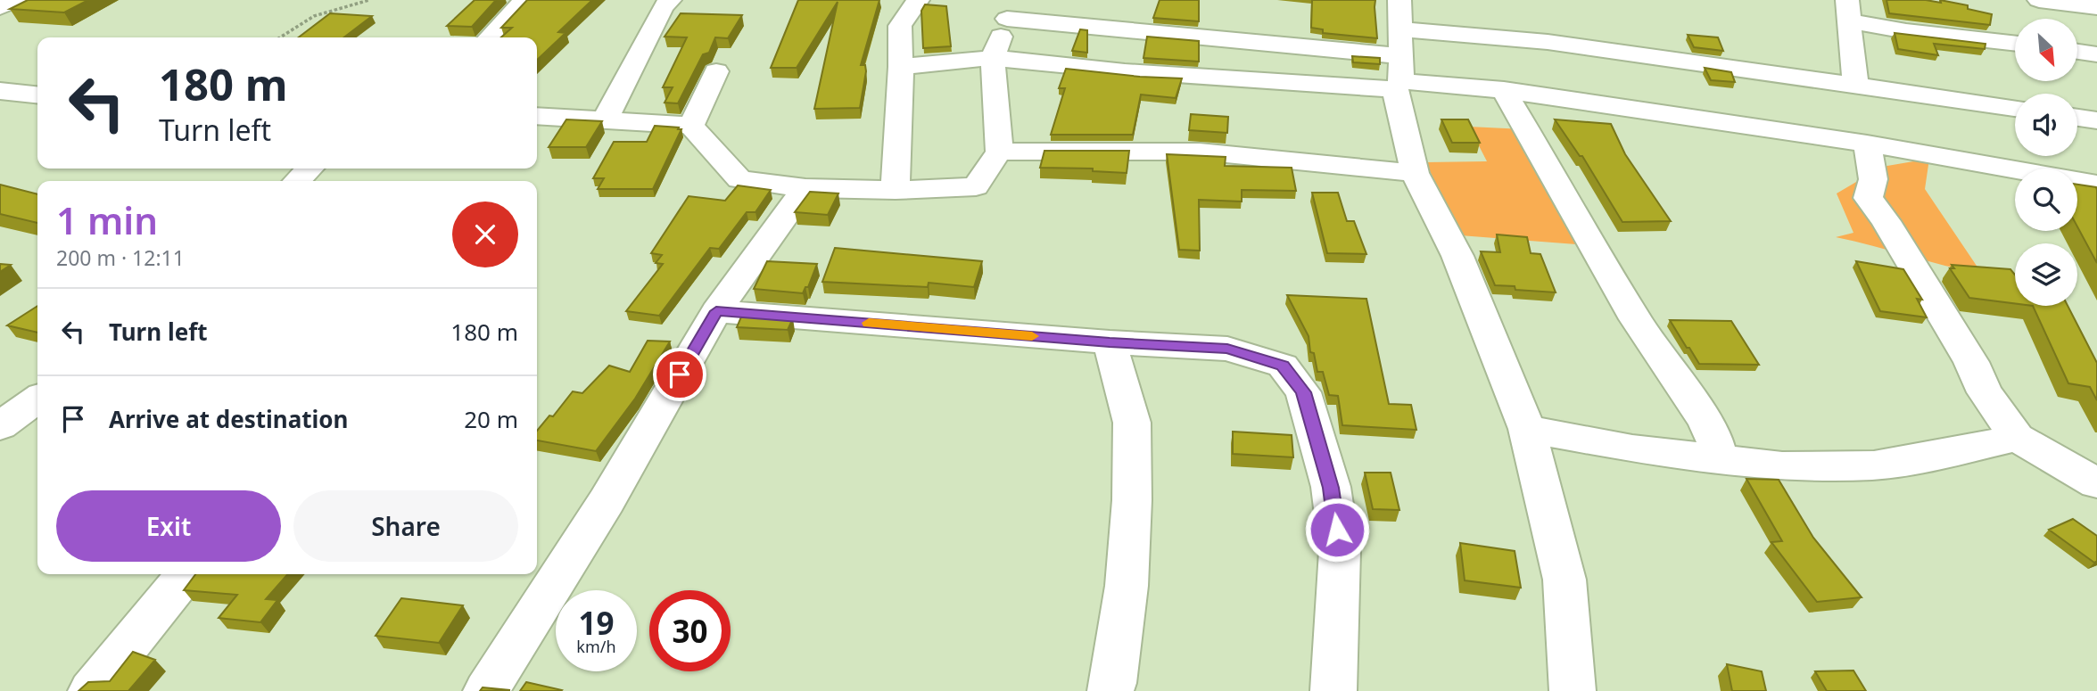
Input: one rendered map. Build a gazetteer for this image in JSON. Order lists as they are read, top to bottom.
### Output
{
  "north": "bottom right",
  "page": {
    "turn": ["180 m", "Turn left"],
    "heading": ["1 min", "200 m · 12:11"],
    "list": [
      {
        "name": "Turn left",
        "value": "180 m"
      },
      {
        "name": "Arrive at destination",
        "value": "20 m"
      }
    ],
    "buttons": ["Exit", "Share"],
    "speed": "19 km/h",
    "limit": "30"
  }
}
